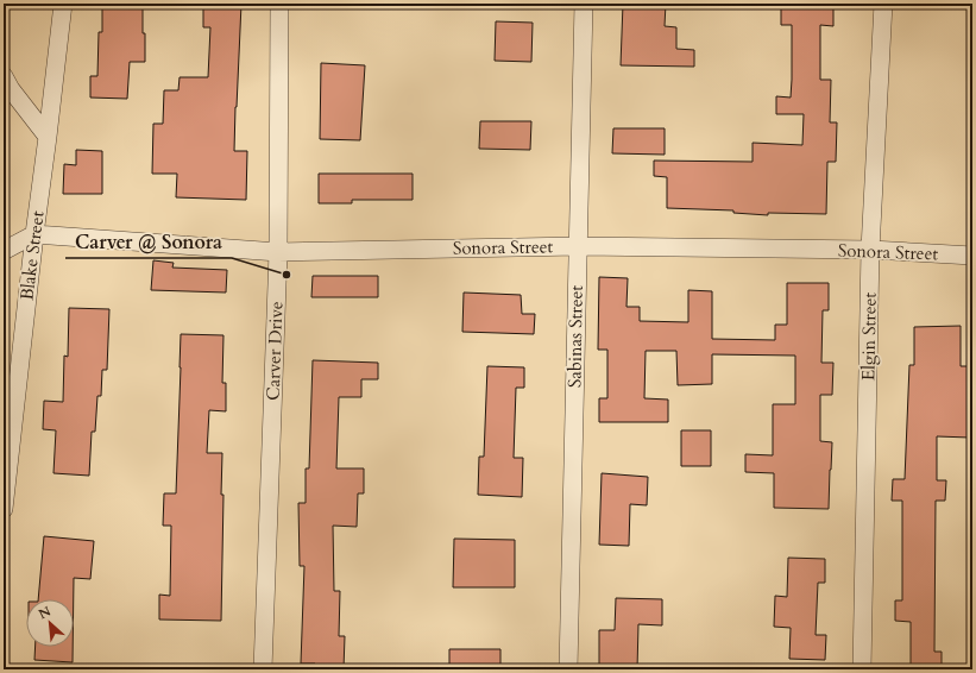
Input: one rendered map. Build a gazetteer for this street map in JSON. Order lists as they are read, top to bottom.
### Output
{
  "streets": {
    "street": [
      "Sonora Street",
      "Blake Street",
      "Sabinas Street",
      "Elgin Street",
      "Carver Drive"
    ]
  },
  "crossings": [
    ["Sonora Street", "Blake Street"],
    ["Sonora Street", "Sabinas Street"],
    ["Sonora Street", "Elgin Street"],
    ["Sonora Street", "Carver Drive"]
  ],
  "places": ["Carver @ Sonora"],
  "north": "top left"
}
